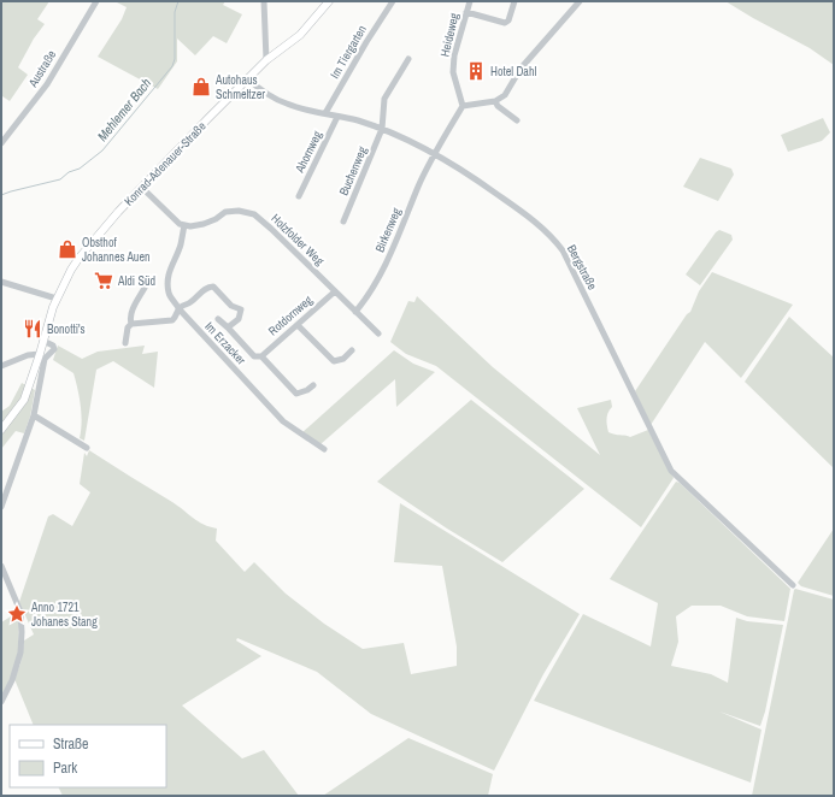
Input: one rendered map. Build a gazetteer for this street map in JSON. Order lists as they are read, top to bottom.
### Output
{
  "streets": {
    "main road": ["Konrad-Adenauer-Straße"],
    "street": [
      "Heideweg",
      "Im Tiergarten",
      "Austraße",
      "Ahornweg",
      "Buchenweg",
      "Birkenweg",
      "Holzfolder Weg",
      "Bergstraße",
      "Rotdornweg",
      "Im Erzacker"
    ]
  },
  "crossings": [
    ["Im Tiergarten", "Bergstraße"],
    ["Ahornweg", "Bergstraße"],
    ["Konrad-Adenauer-Straße", "Bergstraße"],
    ["Buchenweg", "Bergstraße"],
    ["Birkenweg", "Holzfolder Weg"],
    ["Birkenweg", "Bergstraße"],
    ["Holzfolder Weg", "Rotdornweg"],
    ["Holzfolder Weg", "Im Erzacker"]
  ],
  "water": ["Mehlemer Bach"],
  "places": {
    "building": ["Hotel Dahl"],
    "shop": ["Autohaus Schmeltzer", "Obsthof Johannes Auen"],
    "supermarket": ["Aldi Süd"],
    "restaurant": ["Bonotti's"],
    "place": ["Anno 1721 Johanes Stang"]
  },
  "legend": ["Straße", "Park"]
}
